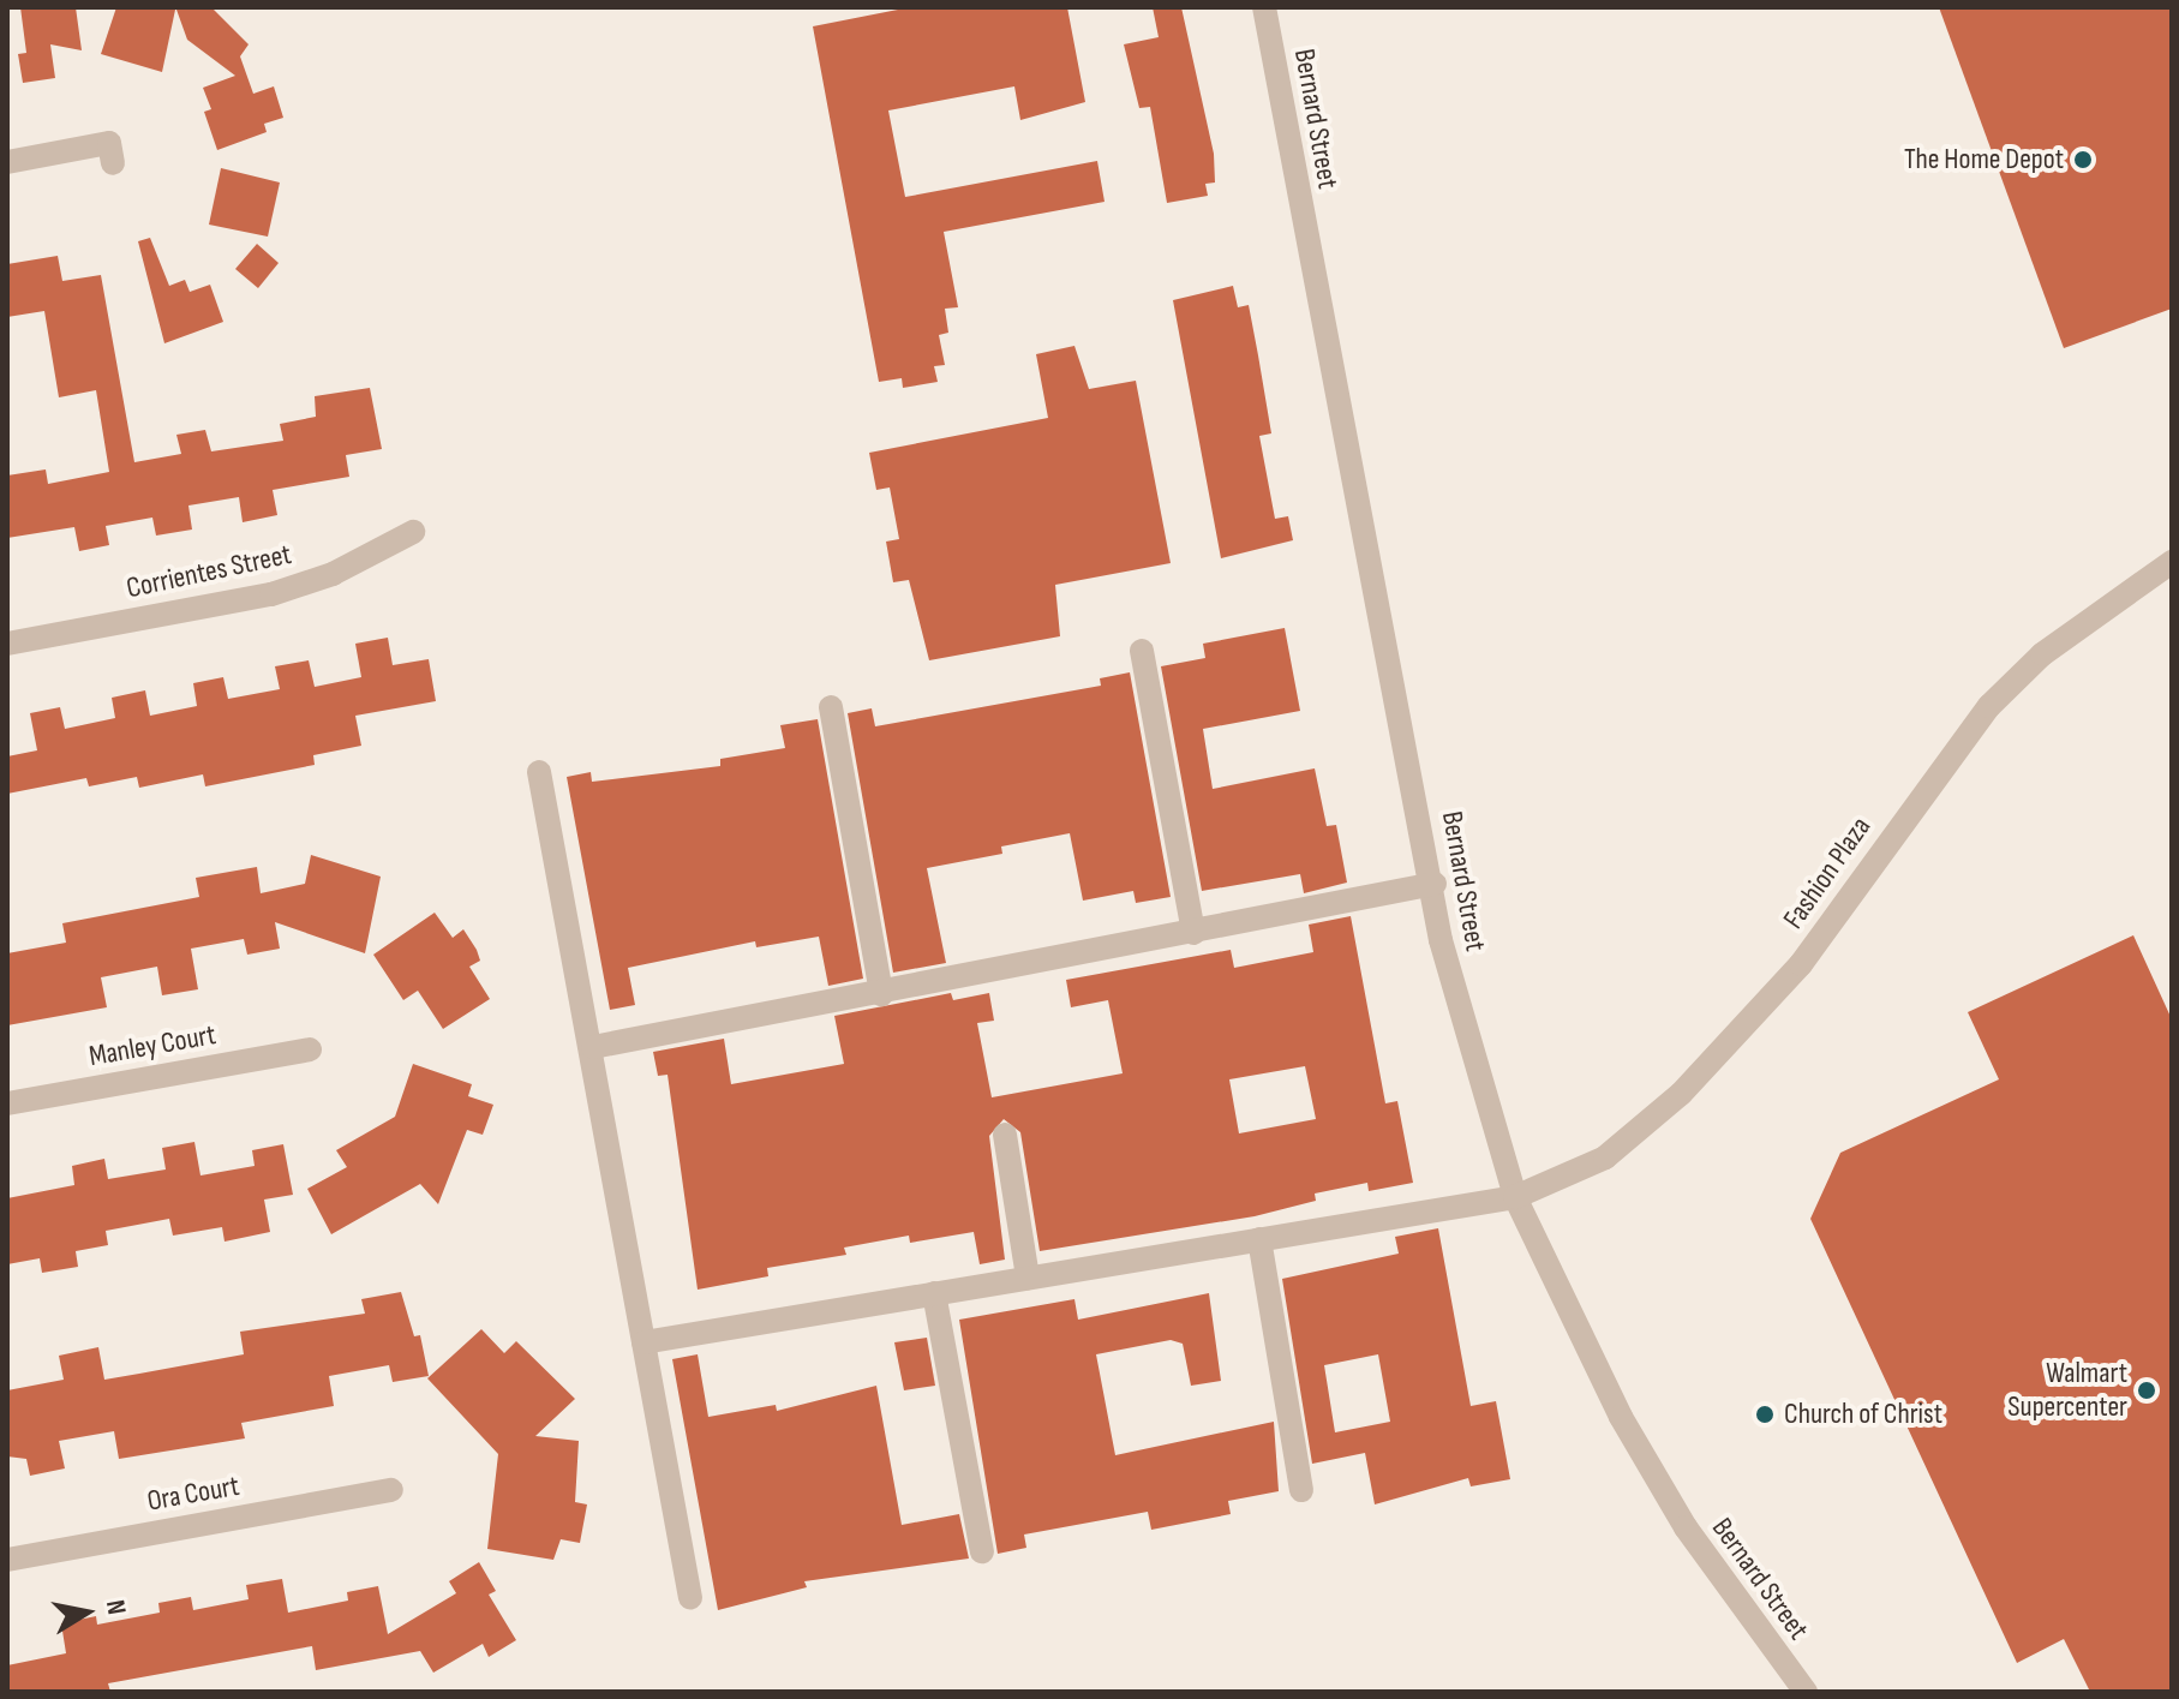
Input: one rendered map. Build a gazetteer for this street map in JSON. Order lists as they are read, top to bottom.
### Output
{
  "streets": {
    "street": [
      "Bernard Street",
      "Corrientes Street",
      "Fashion Plaza",
      "Manley Court",
      "Ora Court"
    ]
  },
  "crossings": [
    ["Bernard Street", "Fashion Plaza"]
  ],
  "places": ["The Home Depot", "Walmart Supercenter", "Church of Christ"],
  "north": "right"
}
